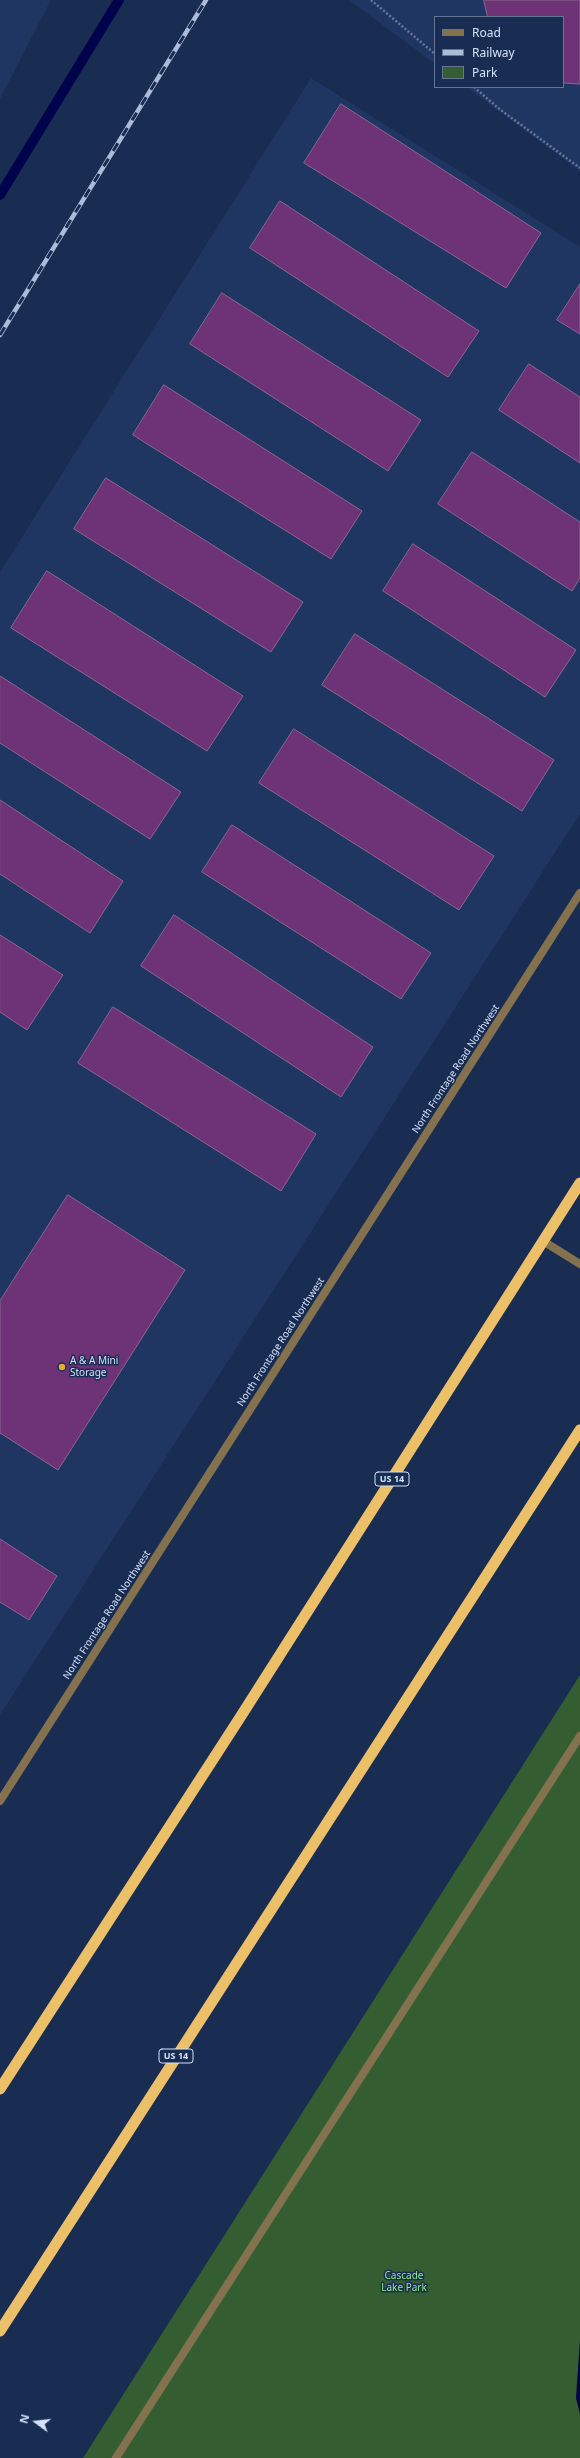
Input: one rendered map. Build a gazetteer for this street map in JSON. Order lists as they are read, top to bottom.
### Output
{
  "streets": {
    "highway": ["US 14"],
    "street": ["North Frontage Road Northwest"]
  },
  "parks": ["Cascade Lake Park"],
  "places": ["A & A Mini Storage"],
  "legend": ["Road", "Railway", "Park"],
  "north": "left"
}
